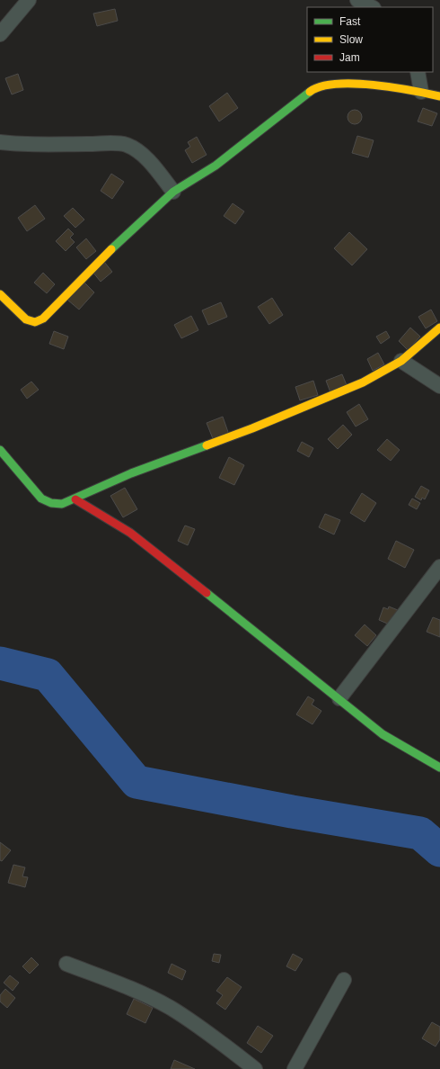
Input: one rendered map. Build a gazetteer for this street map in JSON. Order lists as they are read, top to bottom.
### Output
{
  "legend": ["Fast", "Slow", "Jam"]
}
